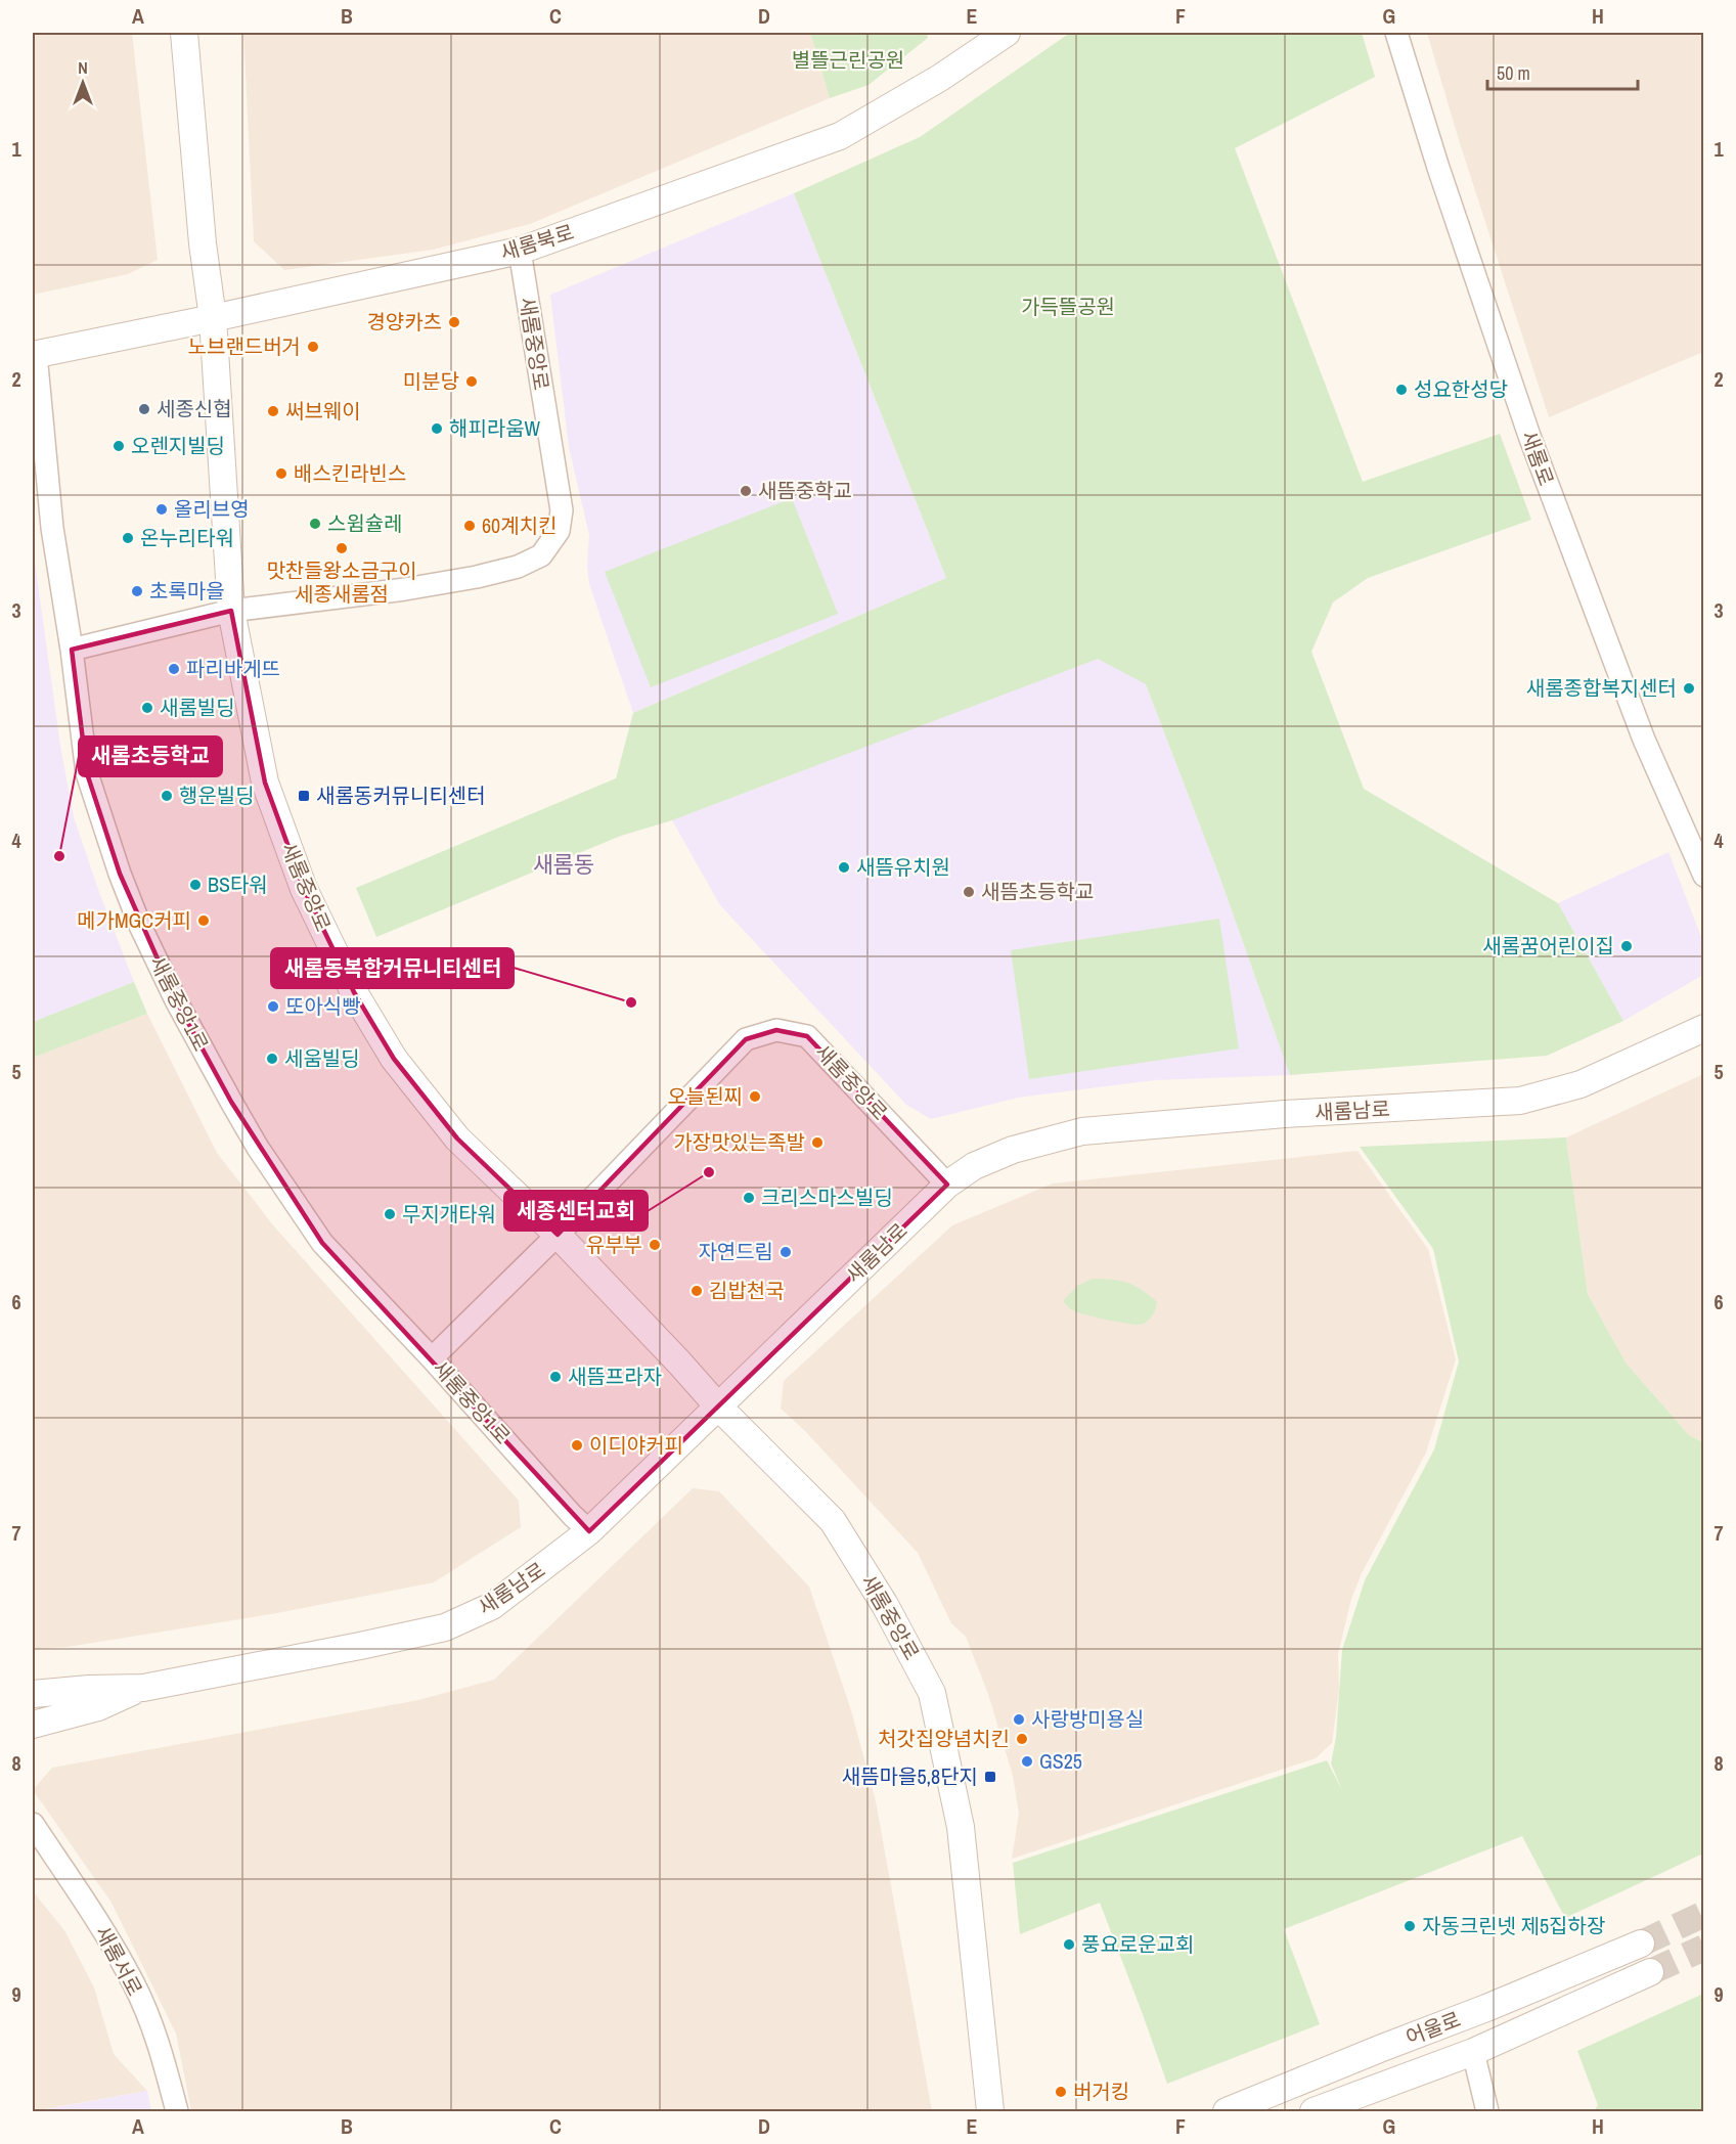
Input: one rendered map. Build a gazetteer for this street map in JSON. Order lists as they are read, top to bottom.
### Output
{
  "streets": {
    "street": [
      "새롬북로",
      "새롬중앙로",
      "새롬로",
      "새롬중앙1로",
      "새롬남로",
      "새롬서로",
      "어울로"
    ]
  },
  "crossings": [
    ["새롬북로", "새롬중앙로"],
    ["새롬북로", "새롬중앙1로"],
    ["새롬중앙로", "새롬남로"],
    ["새롬중앙1로", "새롬남로"]
  ],
  "districts": ["새롬동"],
  "parks": ["별뜰근린공원", "가득뜰공원"],
  "places": {
    "other": [
      "경양카츠",
      "노브랜드버거",
      "미분당",
      "성요한성당",
      "세종신협",
      "써브웨이",
      "해피라움W",
      "오렌지빌딩",
      "배스킨라빈스",
      "새뜸중학교",
      "올리브영",
      "스윔슐레",
      "60계치킨",
      "온누리타워",
      "맛찬들왕소금구이 세종새롬점",
      "초록마을",
      "파리바게뜨",
      "새롬종합복지센터",
      "새롬빌딩",
      "행운빌딩",
      "새롬초등학교",
      "새뜸유치원",
      "BS타워",
      "새뜸초등학교",
      "메가MGC커피",
      "새롬꿈어린이집",
      "새롬동복합커뮤니티센터",
      "또아식빵",
      "세움빌딩",
      "오늘된찌",
      "가장맛있는족발",
      "세종센터교회",
      "크리스마스빌딩",
      "무지개타워",
      "유부부",
      "자연드림",
      "김밥천국",
      "새뜸프라자",
      "이디야커피",
      "사랑방미용실",
      "처갓집양념치킨",
      "GS25",
      "자동크린넷 제5집하장",
      "풍요로운교회",
      "버거킹"
    ],
    "transit": ["새롬동커뮤니티센터", "새뜸마을5,8단지"]
  },
  "scale_bar": "50 m",
  "north": "top",
  "grid": {
    "columns": [
      "A",
      "B",
      "C",
      "D",
      "E",
      "F",
      "G",
      "H"
    ],
    "rows": [
      "1",
      "2",
      "3",
      "4",
      "5",
      "6",
      "7",
      "8",
      "9"
    ]
  }
}
